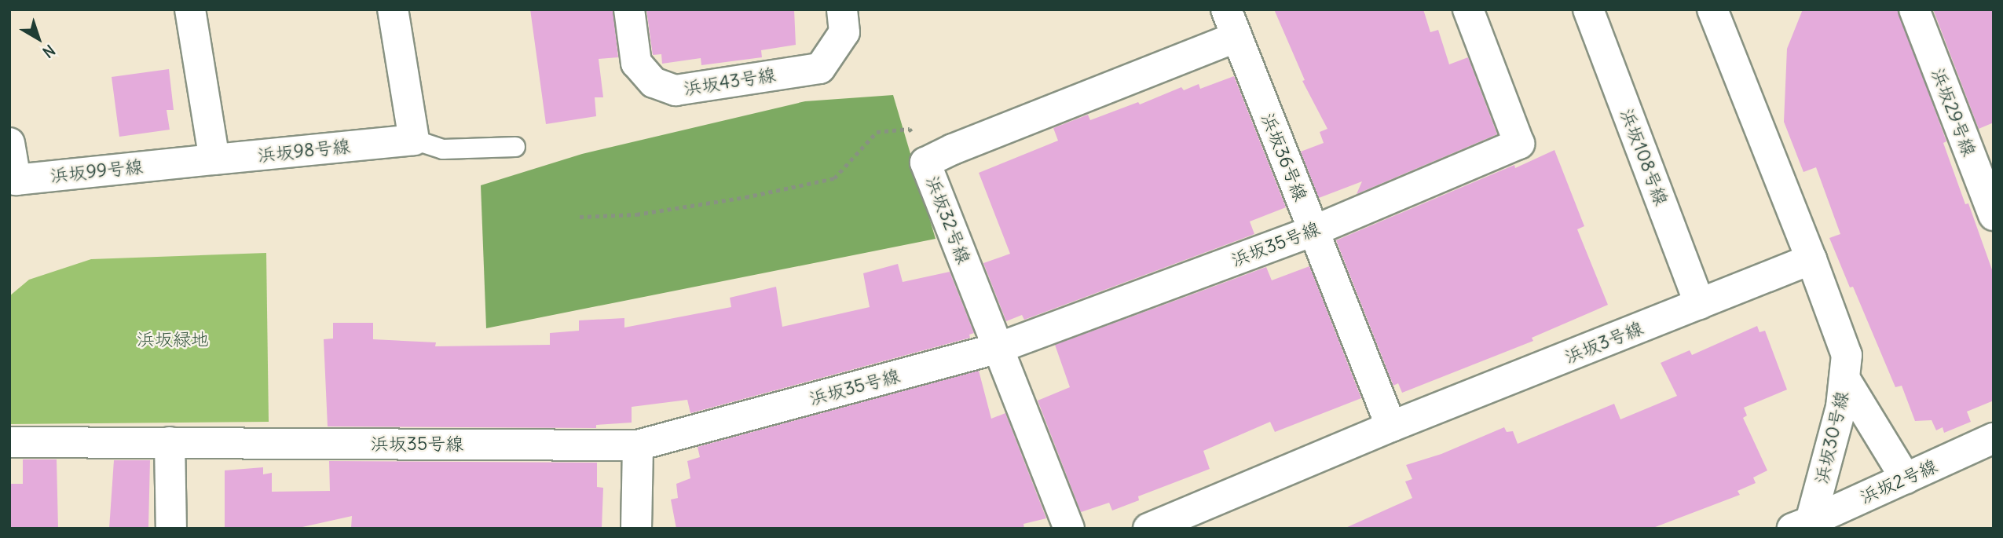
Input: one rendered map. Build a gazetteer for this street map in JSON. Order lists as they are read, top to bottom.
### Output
{
  "streets": {
    "street": [
      "浜坂43号線",
      "浜坂29号線",
      "浜坂98号線",
      "浜坂36号線",
      "浜坂108号線",
      "浜坂99号線",
      "浜坂32号線",
      "浜坂35号線",
      "浜坂3号線",
      "浜坂30号線",
      "浜坂2号線"
    ]
  },
  "crossings": [
    ["浜坂98号線", "浜坂99号線"],
    ["浜坂36号線", "浜坂32号線"],
    ["浜坂36号線", "浜坂35号線"],
    ["浜坂36号線", "浜坂3号線"],
    ["浜坂108号線", "浜坂3号線"],
    ["浜坂32号線", "浜坂35号線"],
    ["浜坂3号線", "浜坂30号線"],
    ["浜坂30号線", "浜坂2号線"]
  ],
  "parks": ["浜坂緑地"],
  "north": "bottom right"
}
